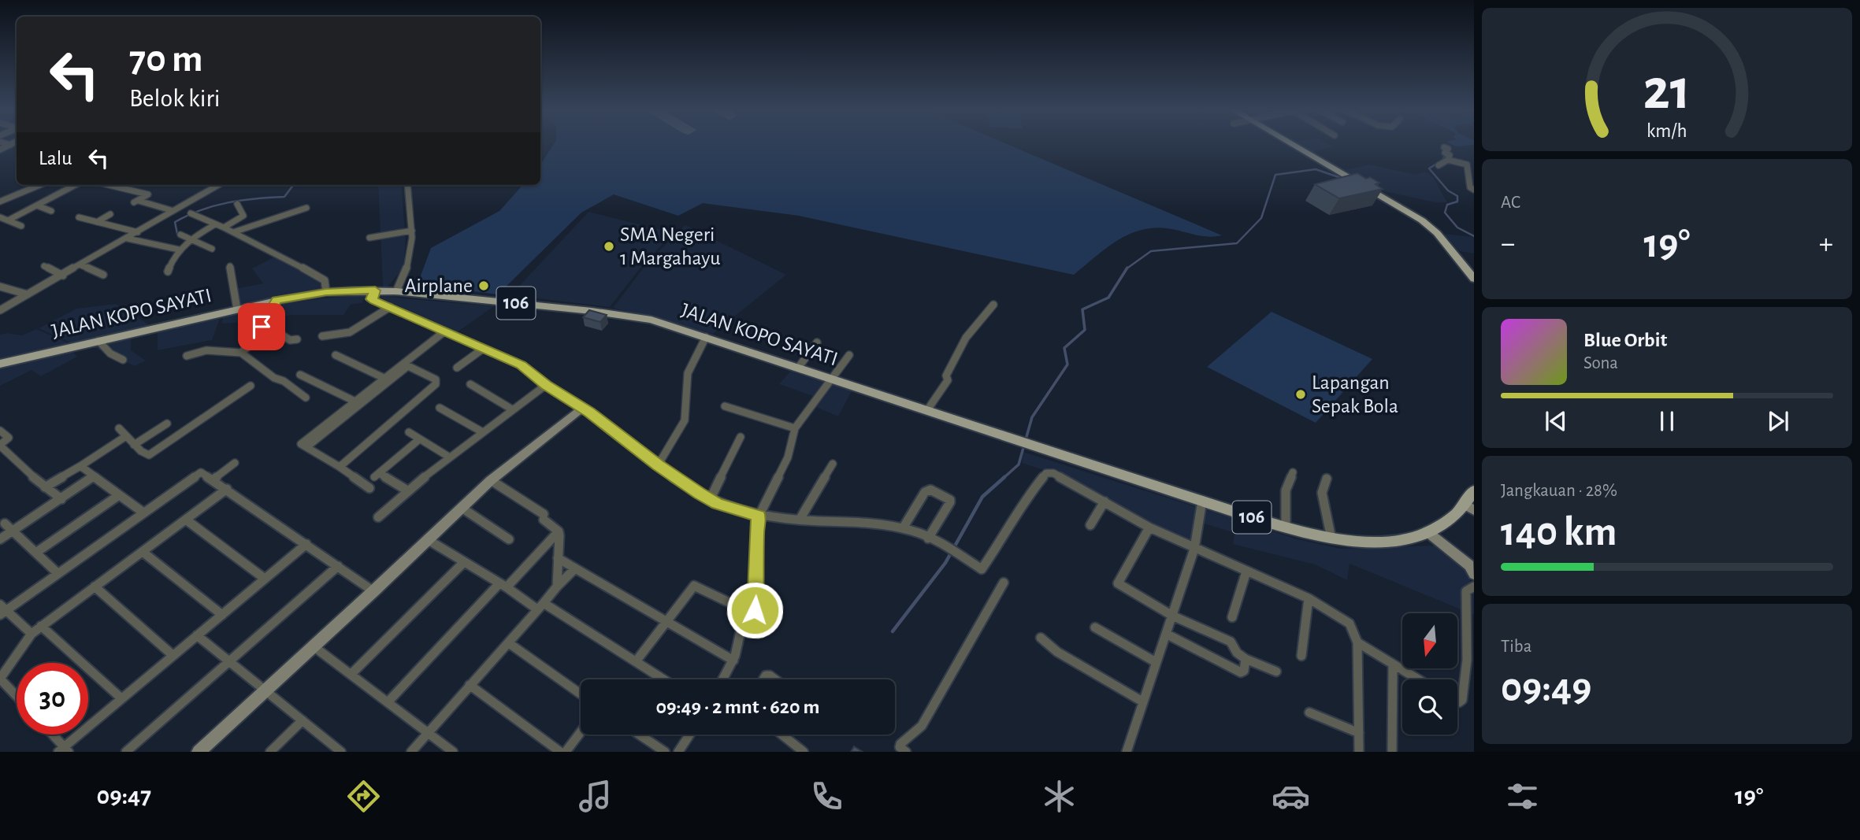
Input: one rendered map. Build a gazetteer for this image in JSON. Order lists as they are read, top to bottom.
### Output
{
  "streets": {
    "main road": ["106", "JALAN KOPO SAYATI"]
  },
  "places": ["SMA Negeri 1 Margahayu", "Airplane", "Lapangan Sepak Bola"],
  "north": "bottom",
  "page": {
    "turn": ["70 m", "Belok kiri"],
    "then": "Lalu",
    "tile": [
      "AC",
      ["Jangkauan · 28%", "140 km"],
      ["Tiba", "09:49"]
    ],
    "heat": ["−", "19°", "+"],
    "song": ["Blue Orbit", "Sona"],
    "limit": "30",
    "trip": "09:49 · 2 mnt · 620 m",
    "tabs": ["09:47", "19°"],
    "gauge": ["21", "km/h"]
  }
}
